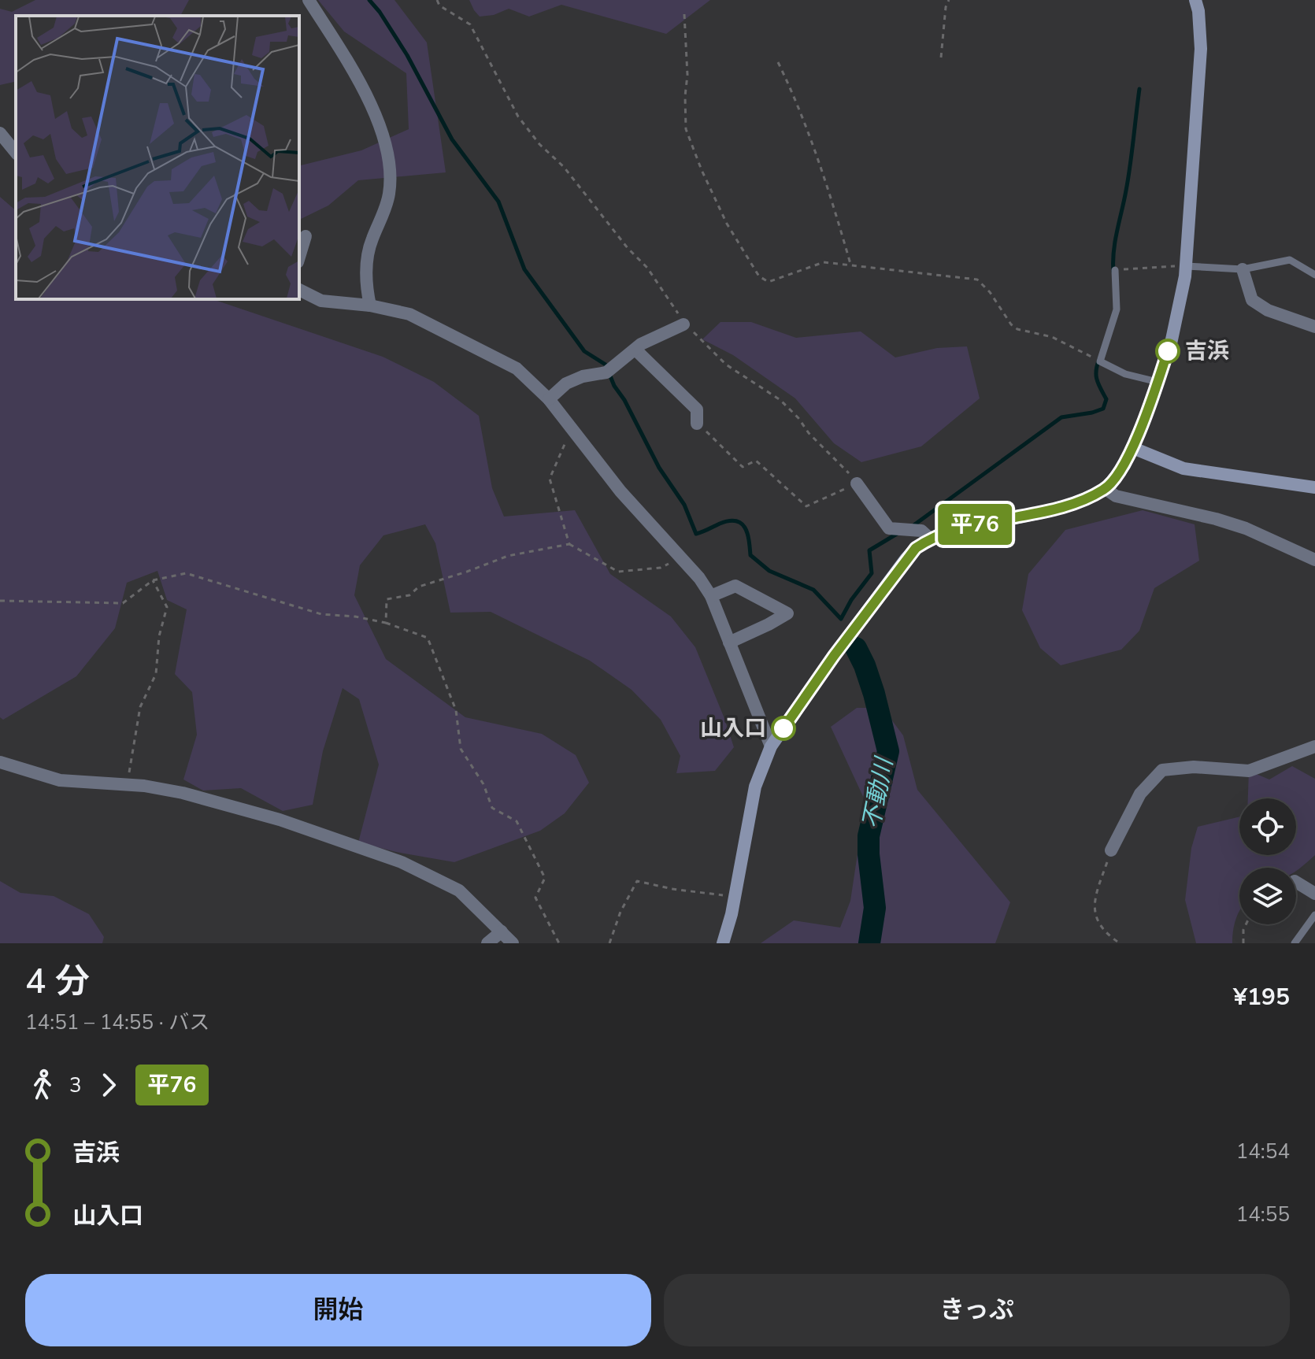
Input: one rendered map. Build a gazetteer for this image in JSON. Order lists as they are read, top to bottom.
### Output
{
  "water": ["不動川"],
  "places": ["吉浜", "山入口"],
  "lines": ["bus line 平76"],
  "page": {
    "on_map": "平76",
    "heading": ["4 分", "14:51 – 14:55 · バス", "¥195"],
    "legs": ["3", "平76"],
    "list": [
      {
        "name": "吉浜",
        "value": "14:54"
      },
      {
        "name": "山入口",
        "value": "14:55"
      }
    ],
    "buttons": ["開始", "きっぷ"]
  }
}
